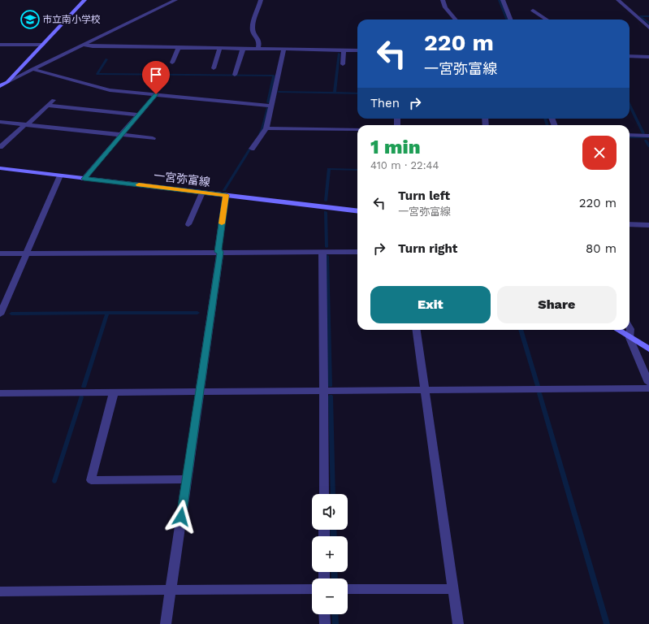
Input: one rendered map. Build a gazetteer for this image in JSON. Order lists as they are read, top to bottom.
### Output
{
  "streets": {
    "main road": ["一宮弥富線"]
  },
  "places": {
    "school or university": ["市立南小学校"]
  },
  "page": {
    "turn": ["220 m", "一宮弥富線"],
    "then": "Then",
    "heading": ["1 min", "410 m · 22:44"],
    "list": [
      {
        "name": "Turn left",
        "note": "一宮弥富線",
        "value": "220 m"
      },
      {
        "name": "Turn right",
        "value": "80 m"
      }
    ],
    "buttons": ["Exit", "Share"],
    "map_buttons": ["+", "−"]
  }
}
